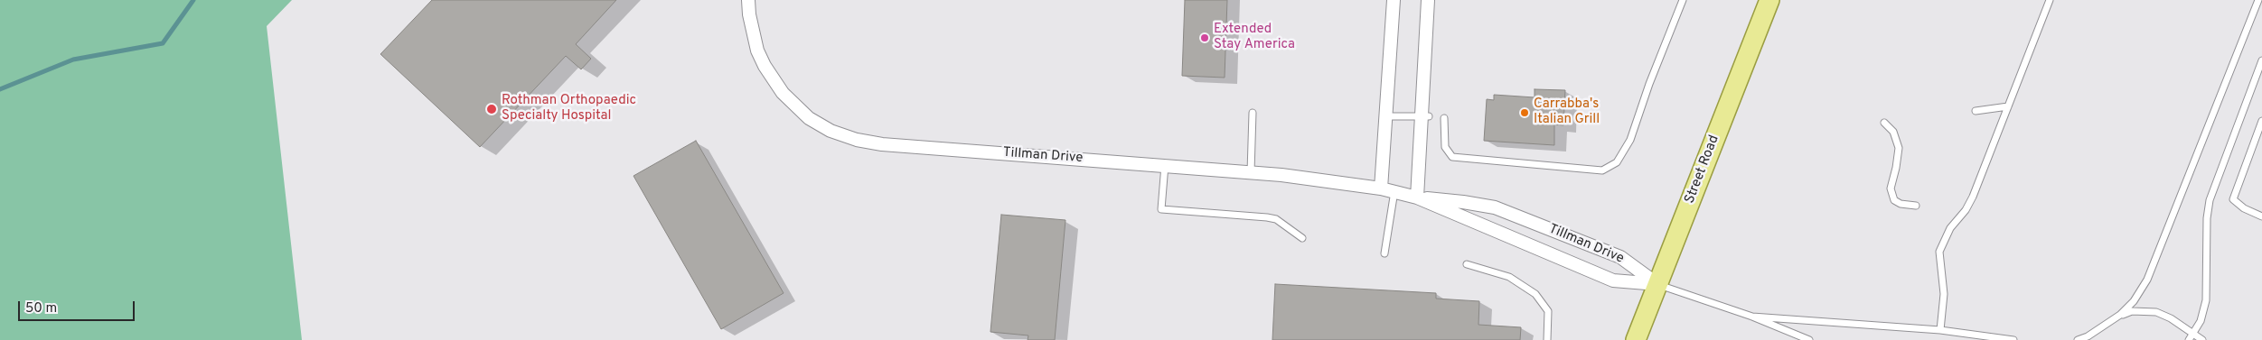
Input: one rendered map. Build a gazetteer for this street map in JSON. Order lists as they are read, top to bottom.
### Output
{
  "streets": {
    "main road": ["Street Road"],
    "street": ["Tillman Drive"]
  },
  "crossings": [
    ["Tillman Drive", "Street Road"]
  ],
  "places": ["Extended Stay America", "Rothman Orthopaedic Specialty Hospital", "Carrabba's Italian Grill"],
  "scale_bar": "50 m"
}
